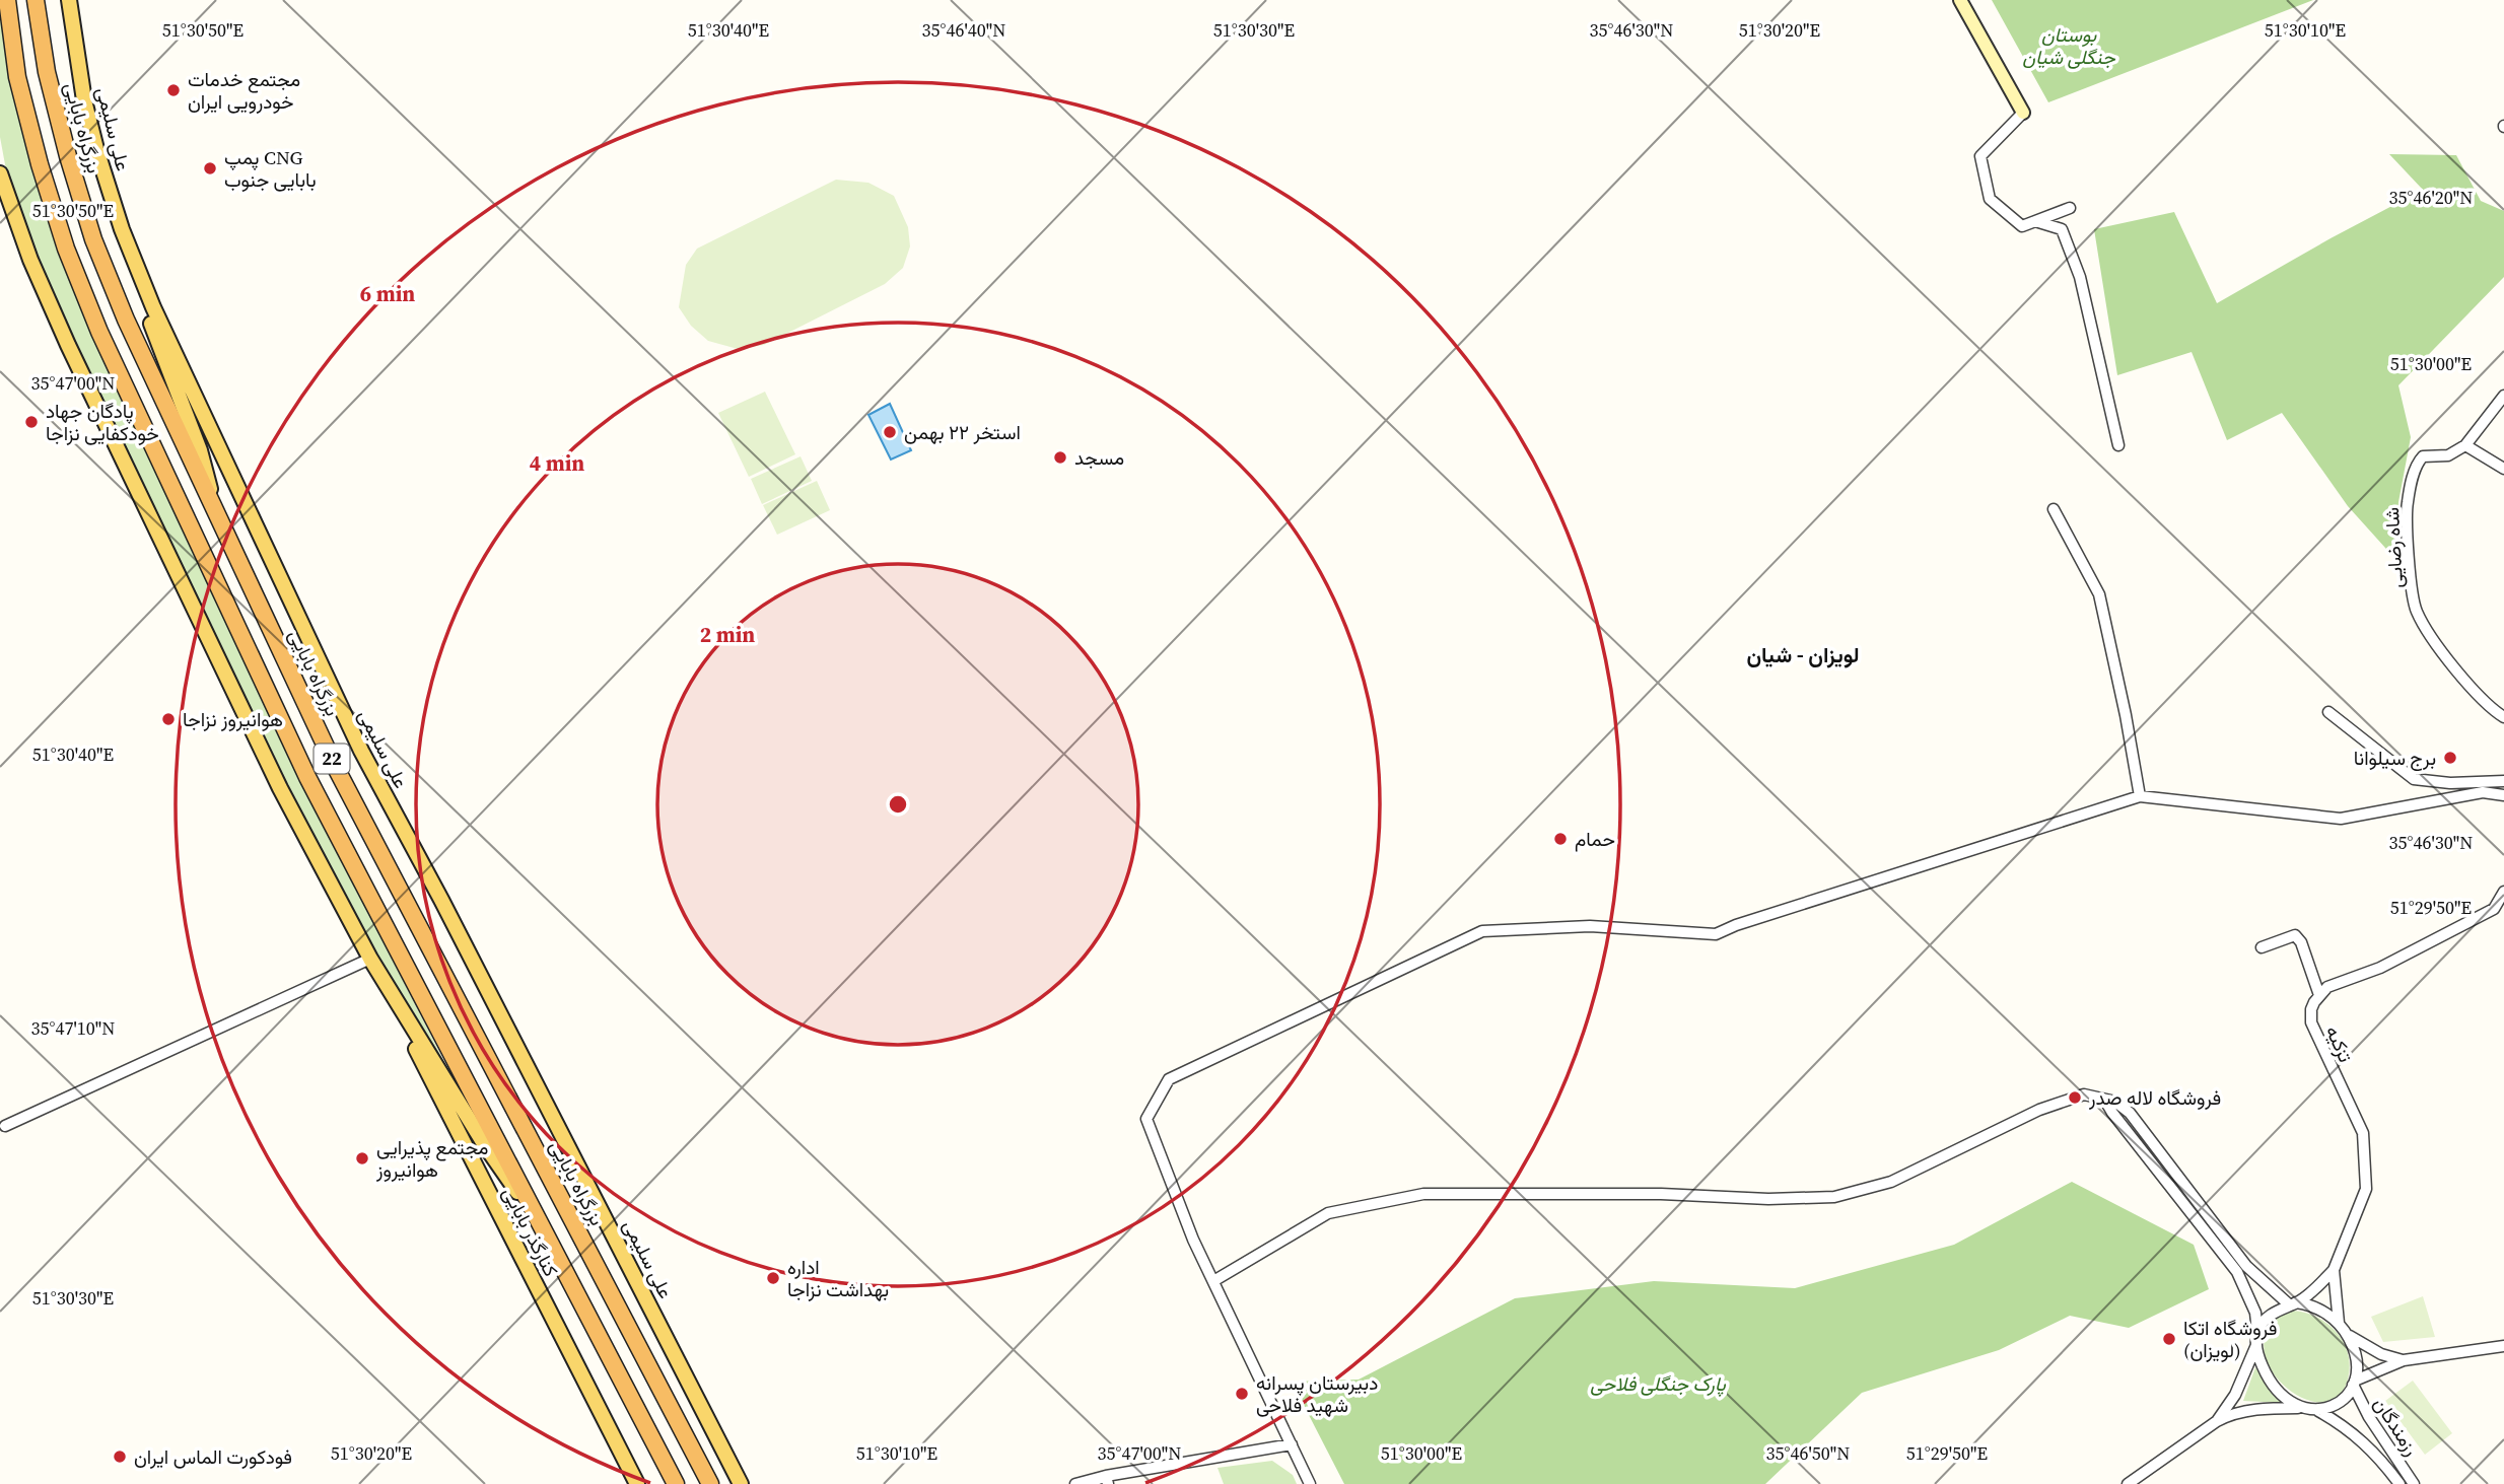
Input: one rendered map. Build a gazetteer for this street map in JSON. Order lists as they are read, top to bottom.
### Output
{
  "streets": {
    "highway": ["بزرگراه بابایی", "22"],
    "main road": ["علی سلیمی", "کنارگذر بابایی"],
    "street": ["شاه رضایی", "تزکیه", "رزمندگان"]
  },
  "crossings": [
    ["تزکیه", "رزمندگان"]
  ],
  "districts": ["لویزان - شیان"],
  "parks": ["بوستان جنگلی شیان", "پارک جنگلی فلاحی"],
  "places": [
    "مجتمع خدمات خودرویی ایران",
    "پمپ CNG بابایی جنوب",
    "پادگان جهاد خودکفایی نزاجا",
    "استخر ۲۲ بهمن",
    "مسجد",
    "هوانیروز نزاجا",
    "برج سیلوانا",
    "حمام",
    "فروشگاه لاله صدر",
    "مجتمع پذیرایی هوانیروز",
    "اداره بهداشت نزاجا",
    "فروشگاه اتکا (لویزان)",
    "دبیرستان پسرانه شهید فلاحی",
    "فودکورت الماس ایران"
  ],
  "coordinates": [
    "35°46'40\"N",
    "35°46'30\"N",
    "51°30'50\"E",
    "51°30'40\"E",
    "51°30'30\"E",
    "51°30'20\"E",
    "51°30'10\"E",
    "35°46'20\"N",
    "51°30'00\"E",
    "35°47'00\"N",
    "51°29'50\"E",
    "35°47'10\"N",
    "35°46'50\"N"
  ],
  "rings": ["6 min", "4 min", "2 min"]
}
